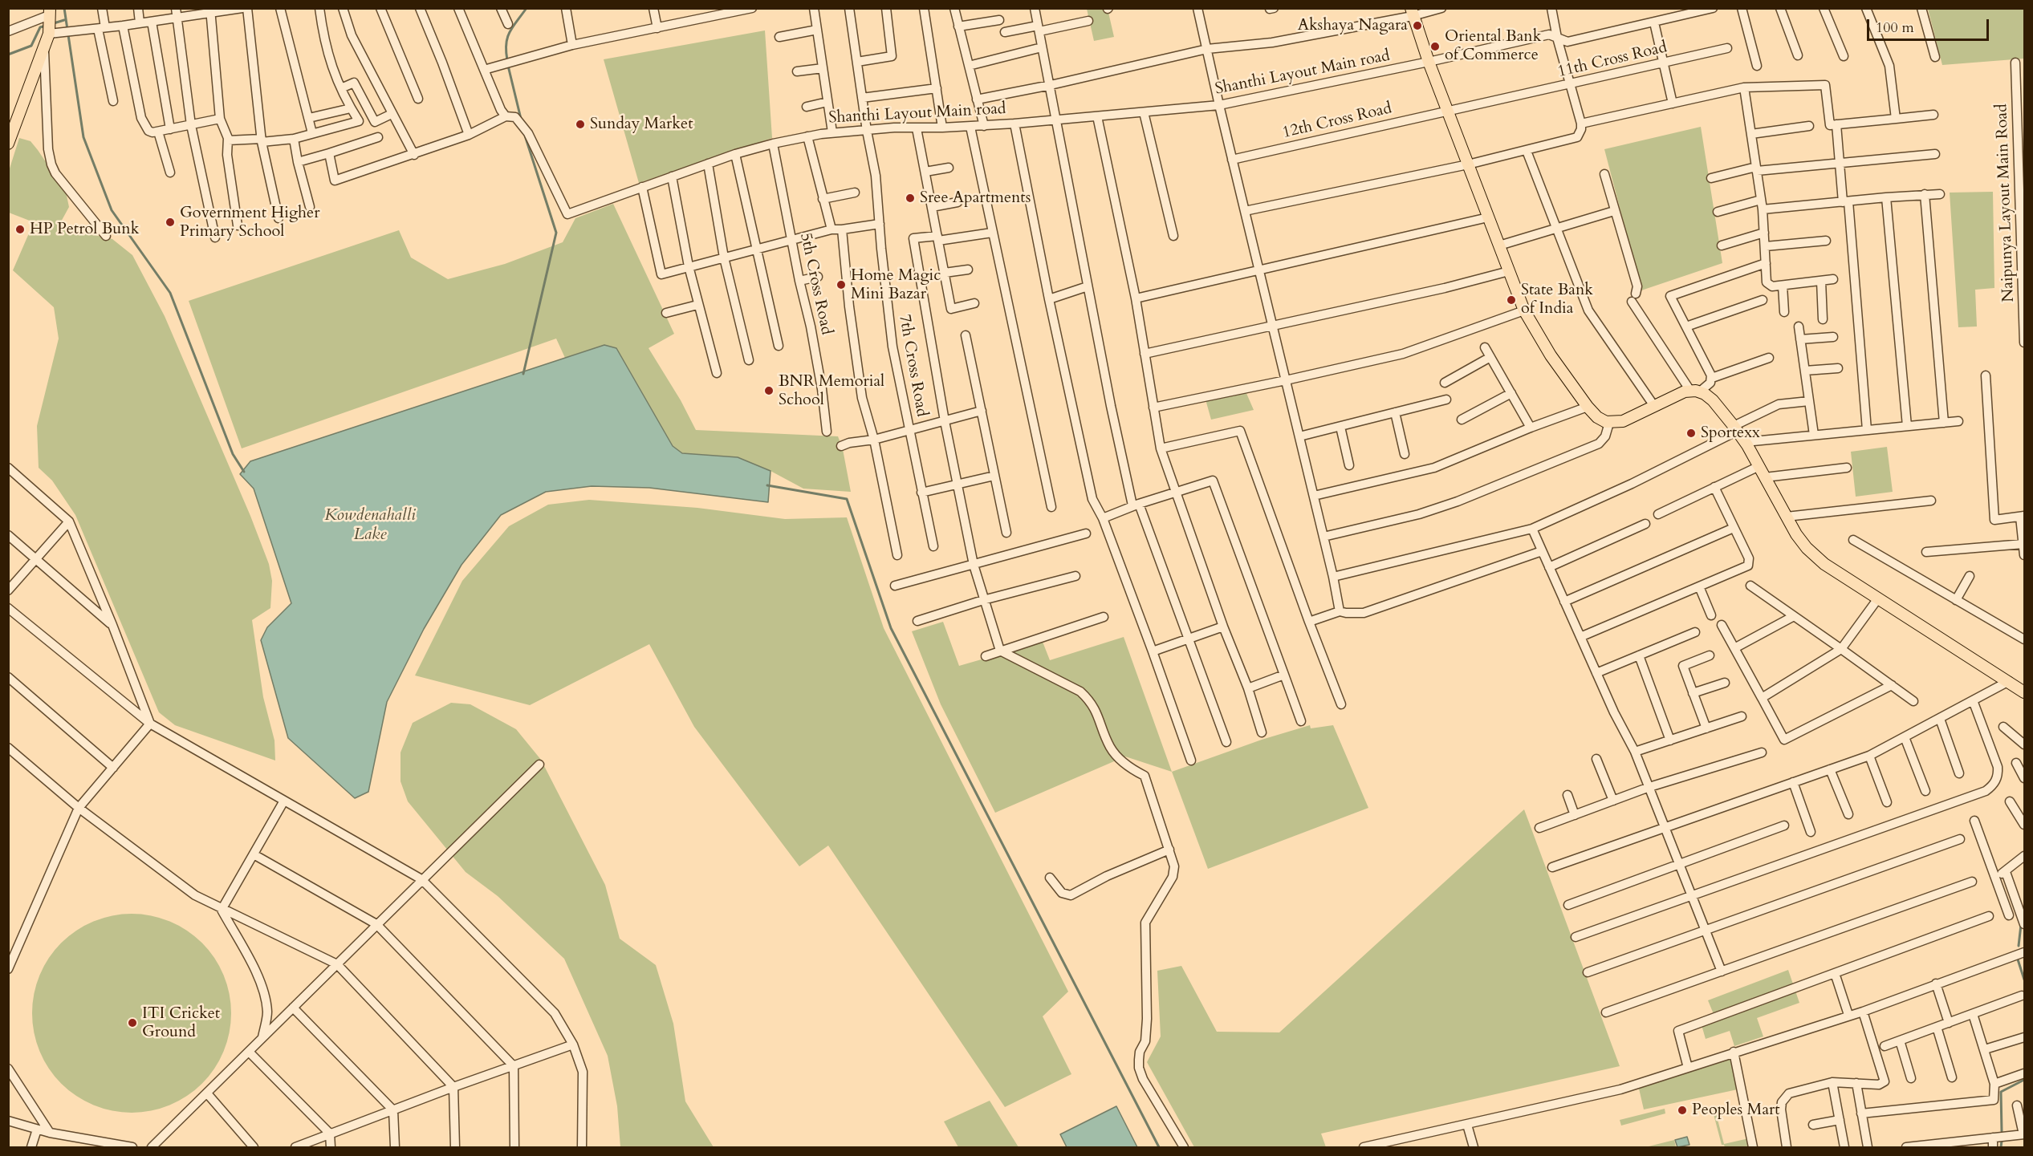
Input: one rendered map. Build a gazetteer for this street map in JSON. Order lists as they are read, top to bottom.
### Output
{
  "streets": {
    "street": [
      "11th Cross Road",
      "Shanthi Layout Main road",
      "12th Cross Road",
      "Naipunya Layout Main Road",
      "5th Cross Road",
      "7th Cross Road"
    ]
  },
  "crossings": [
    ["11th Cross Road", "12th Cross Road"],
    ["Shanthi Layout Main road", "5th Cross Road"],
    ["Shanthi Layout Main road", "7th Cross Road"]
  ],
  "water": ["Kowdenahalli Lake"],
  "places": [
    "Akshaya Nagara",
    "Oriental Bank of Commerce",
    "Sunday Market",
    "Sree Apartments",
    "Government Higher Primary School",
    "HP Petrol Bunk",
    "Home Magic Mini Bazar",
    "State Bank of India",
    "BNR Memorial School",
    "Sportexx",
    "ITI Cricket Ground",
    "Peoples Mart"
  ],
  "scale_bar": "100 m"
}
